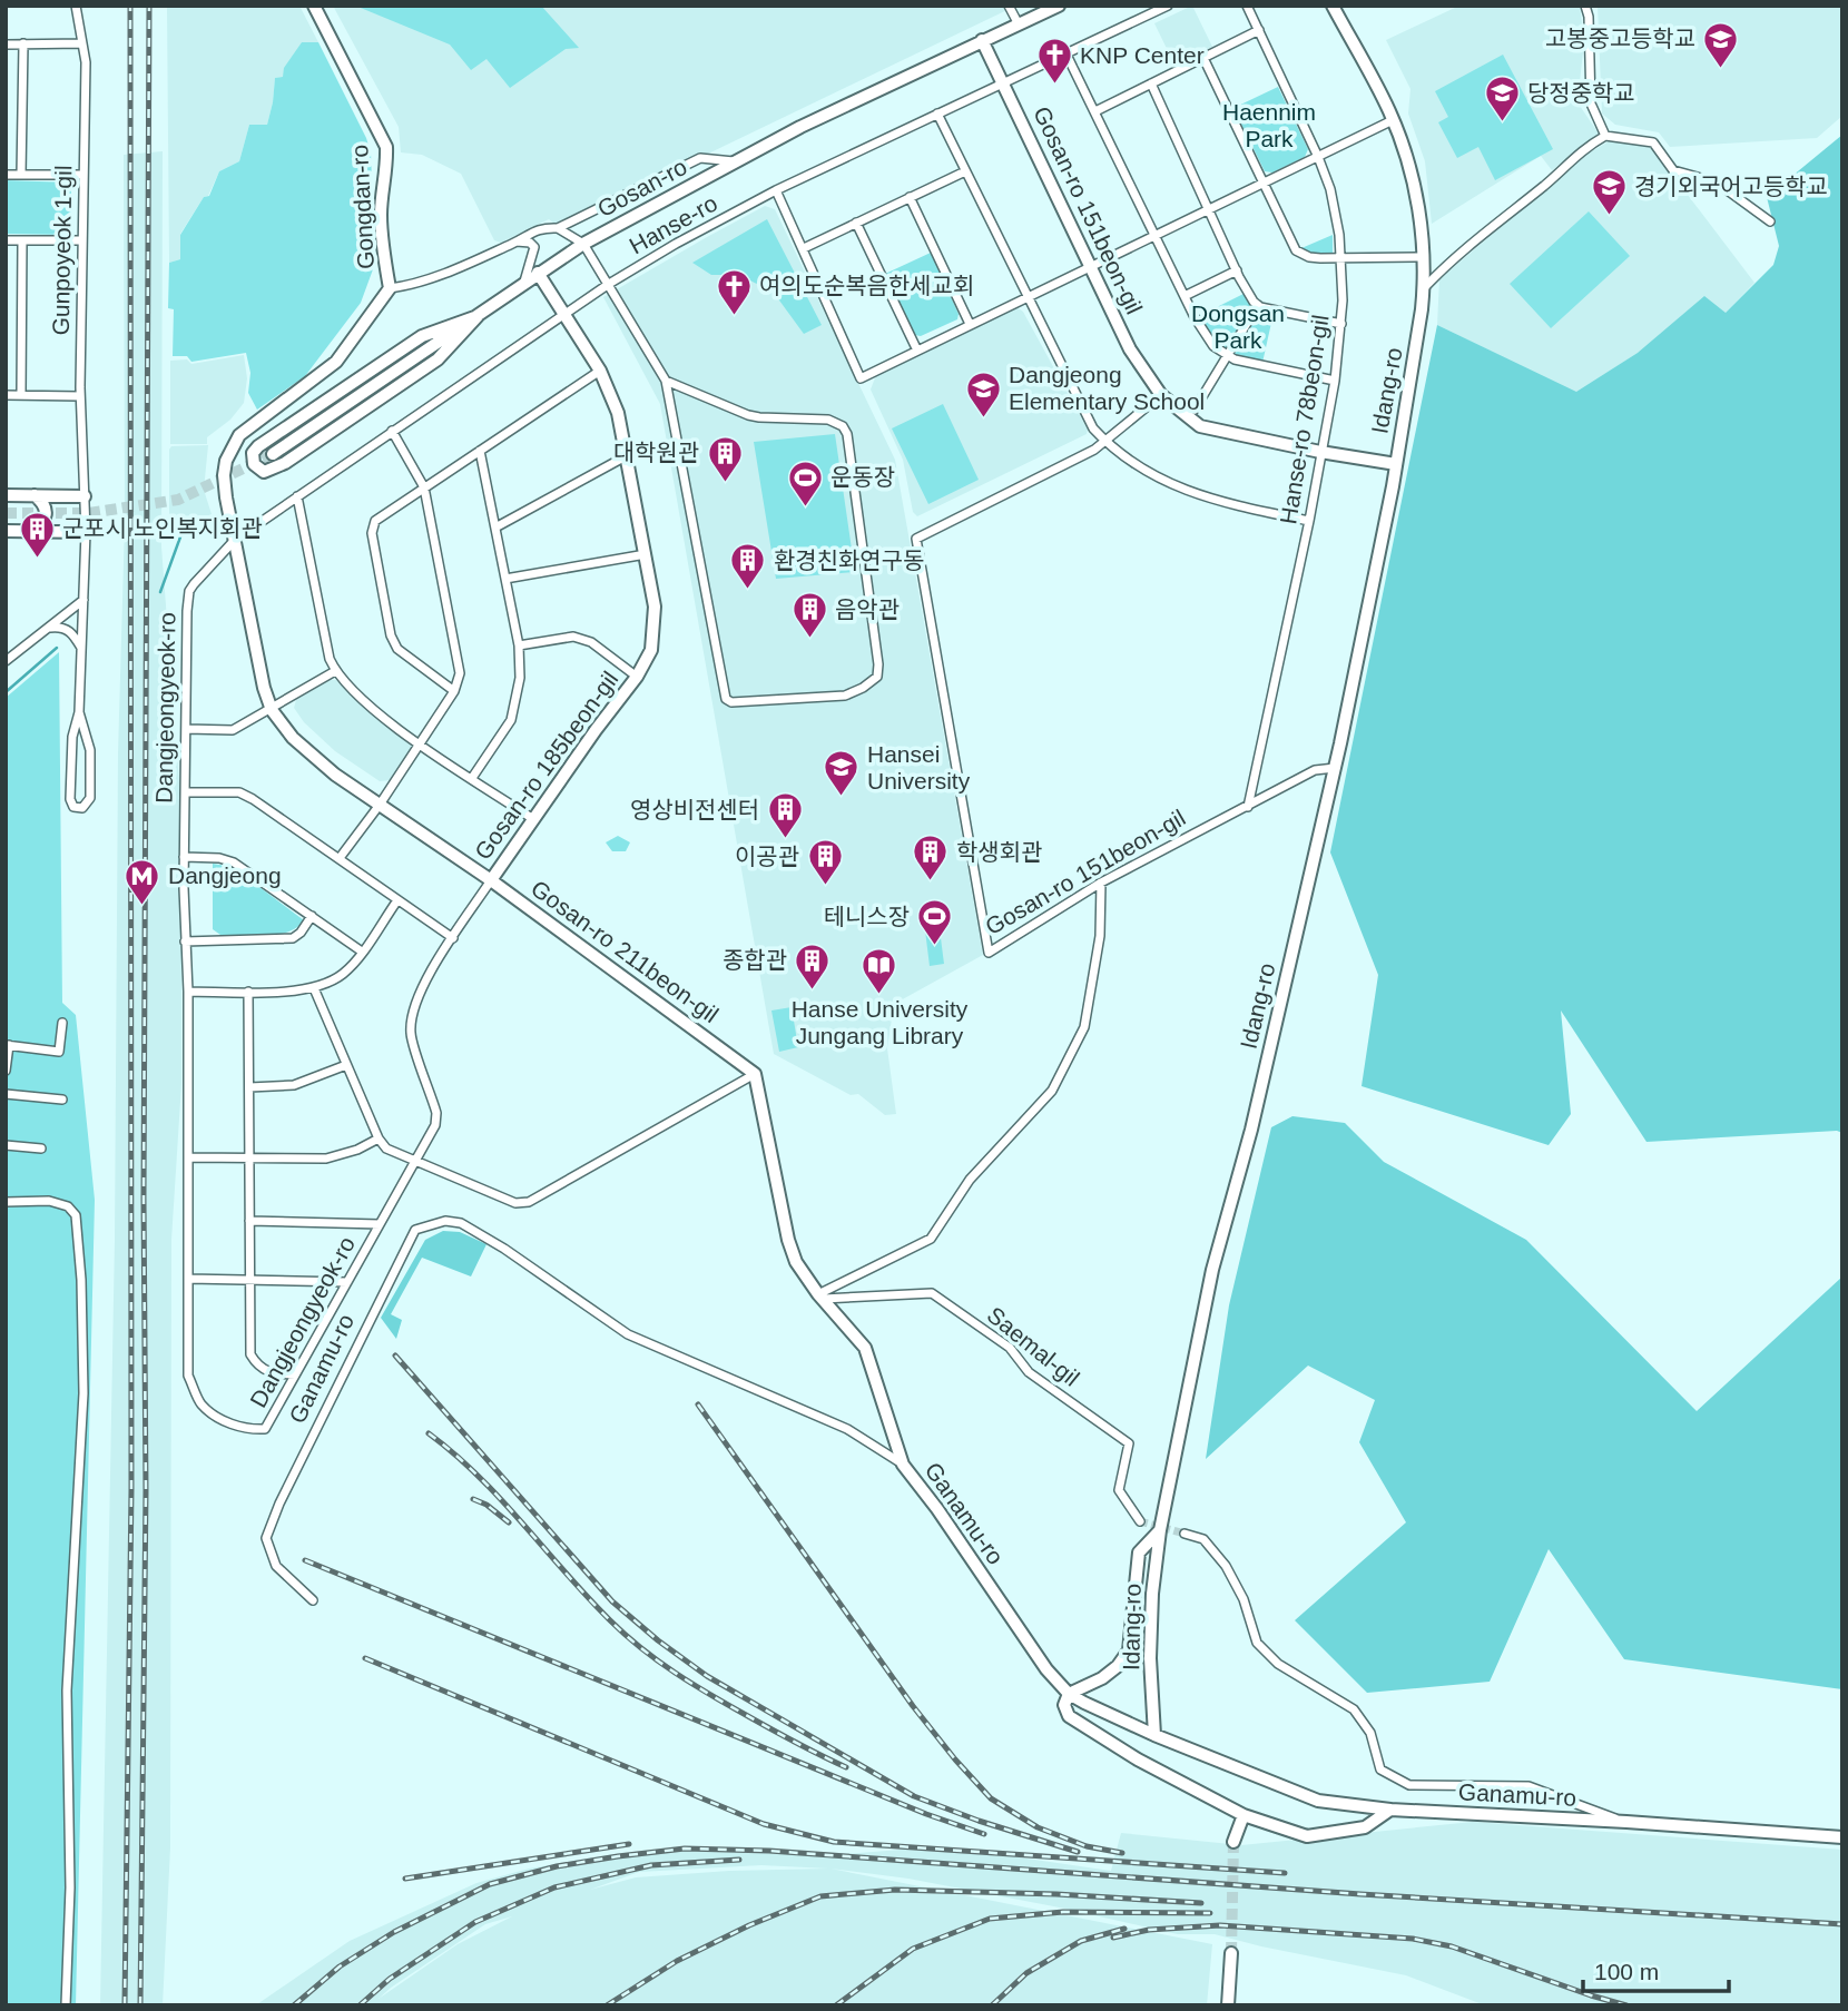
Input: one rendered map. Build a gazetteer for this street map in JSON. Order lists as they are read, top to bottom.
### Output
{
  "streets": {
    "street": [
      "Gosan-ro",
      "Gongdan-ro",
      "Gosan-ro 151beon-gil",
      "Hanse-ro",
      "Gunpoyeok 1-gil",
      "Idang-ro",
      "Hanse-ro 78beon-gil",
      "Dangjeongyeok-ro",
      "Gosan-ro 185beon-gil",
      "Gosan-ro 211beon-gil",
      "Saemal-gil",
      "Ganamu-ro"
    ]
  },
  "crossings": [
    ["Gosan-ro", "Gosan-ro 151beon-gil"],
    ["Gosan-ro", "Gosan-ro 185beon-gil"],
    ["Gongdan-ro", "Hanse-ro"],
    ["Gongdan-ro", "Dangjeongyeok-ro"],
    ["Gongdan-ro", "Gosan-ro 211beon-gil"],
    ["Gosan-ro 151beon-gil", "Hanse-ro"],
    ["Gosan-ro 151beon-gil", "Idang-ro"],
    ["Gosan-ro 151beon-gil", "Hanse-ro 78beon-gil"],
    ["Hanse-ro", "Dangjeongyeok-ro"],
    ["Hanse-ro", "Gosan-ro 185beon-gil"],
    ["Hanse-ro", "Gosan-ro 211beon-gil"],
    ["Idang-ro", "Ganamu-ro"],
    ["Dangjeongyeok-ro", "Gosan-ro 185beon-gil"],
    ["Dangjeongyeok-ro", "Gosan-ro 211beon-gil"],
    ["Gosan-ro 185beon-gil", "Gosan-ro 211beon-gil"]
  ],
  "parks": ["Haennim Park", "Dongsan Park"],
  "places": {
    "school or university": [
      "고봉중고등학교",
      "당정중학교",
      "경기외국어고등학교",
      "Dangjeong Elementary School",
      "Hansei University"
    ],
    "church": ["KNP Center", "여의도순복음한세교회"],
    "building": [
      "대학원관",
      "군포시 노인복지회관",
      "환경친화연구동",
      "음악관",
      "영상비전센터",
      "학생회관",
      "이공관",
      "종합관"
    ],
    "sports": ["운동장", "테니스장"],
    "metro station": ["Dangjeong"],
    "library": ["Hanse University Jungang Library"]
  },
  "scale_bar": "100 m"
}
